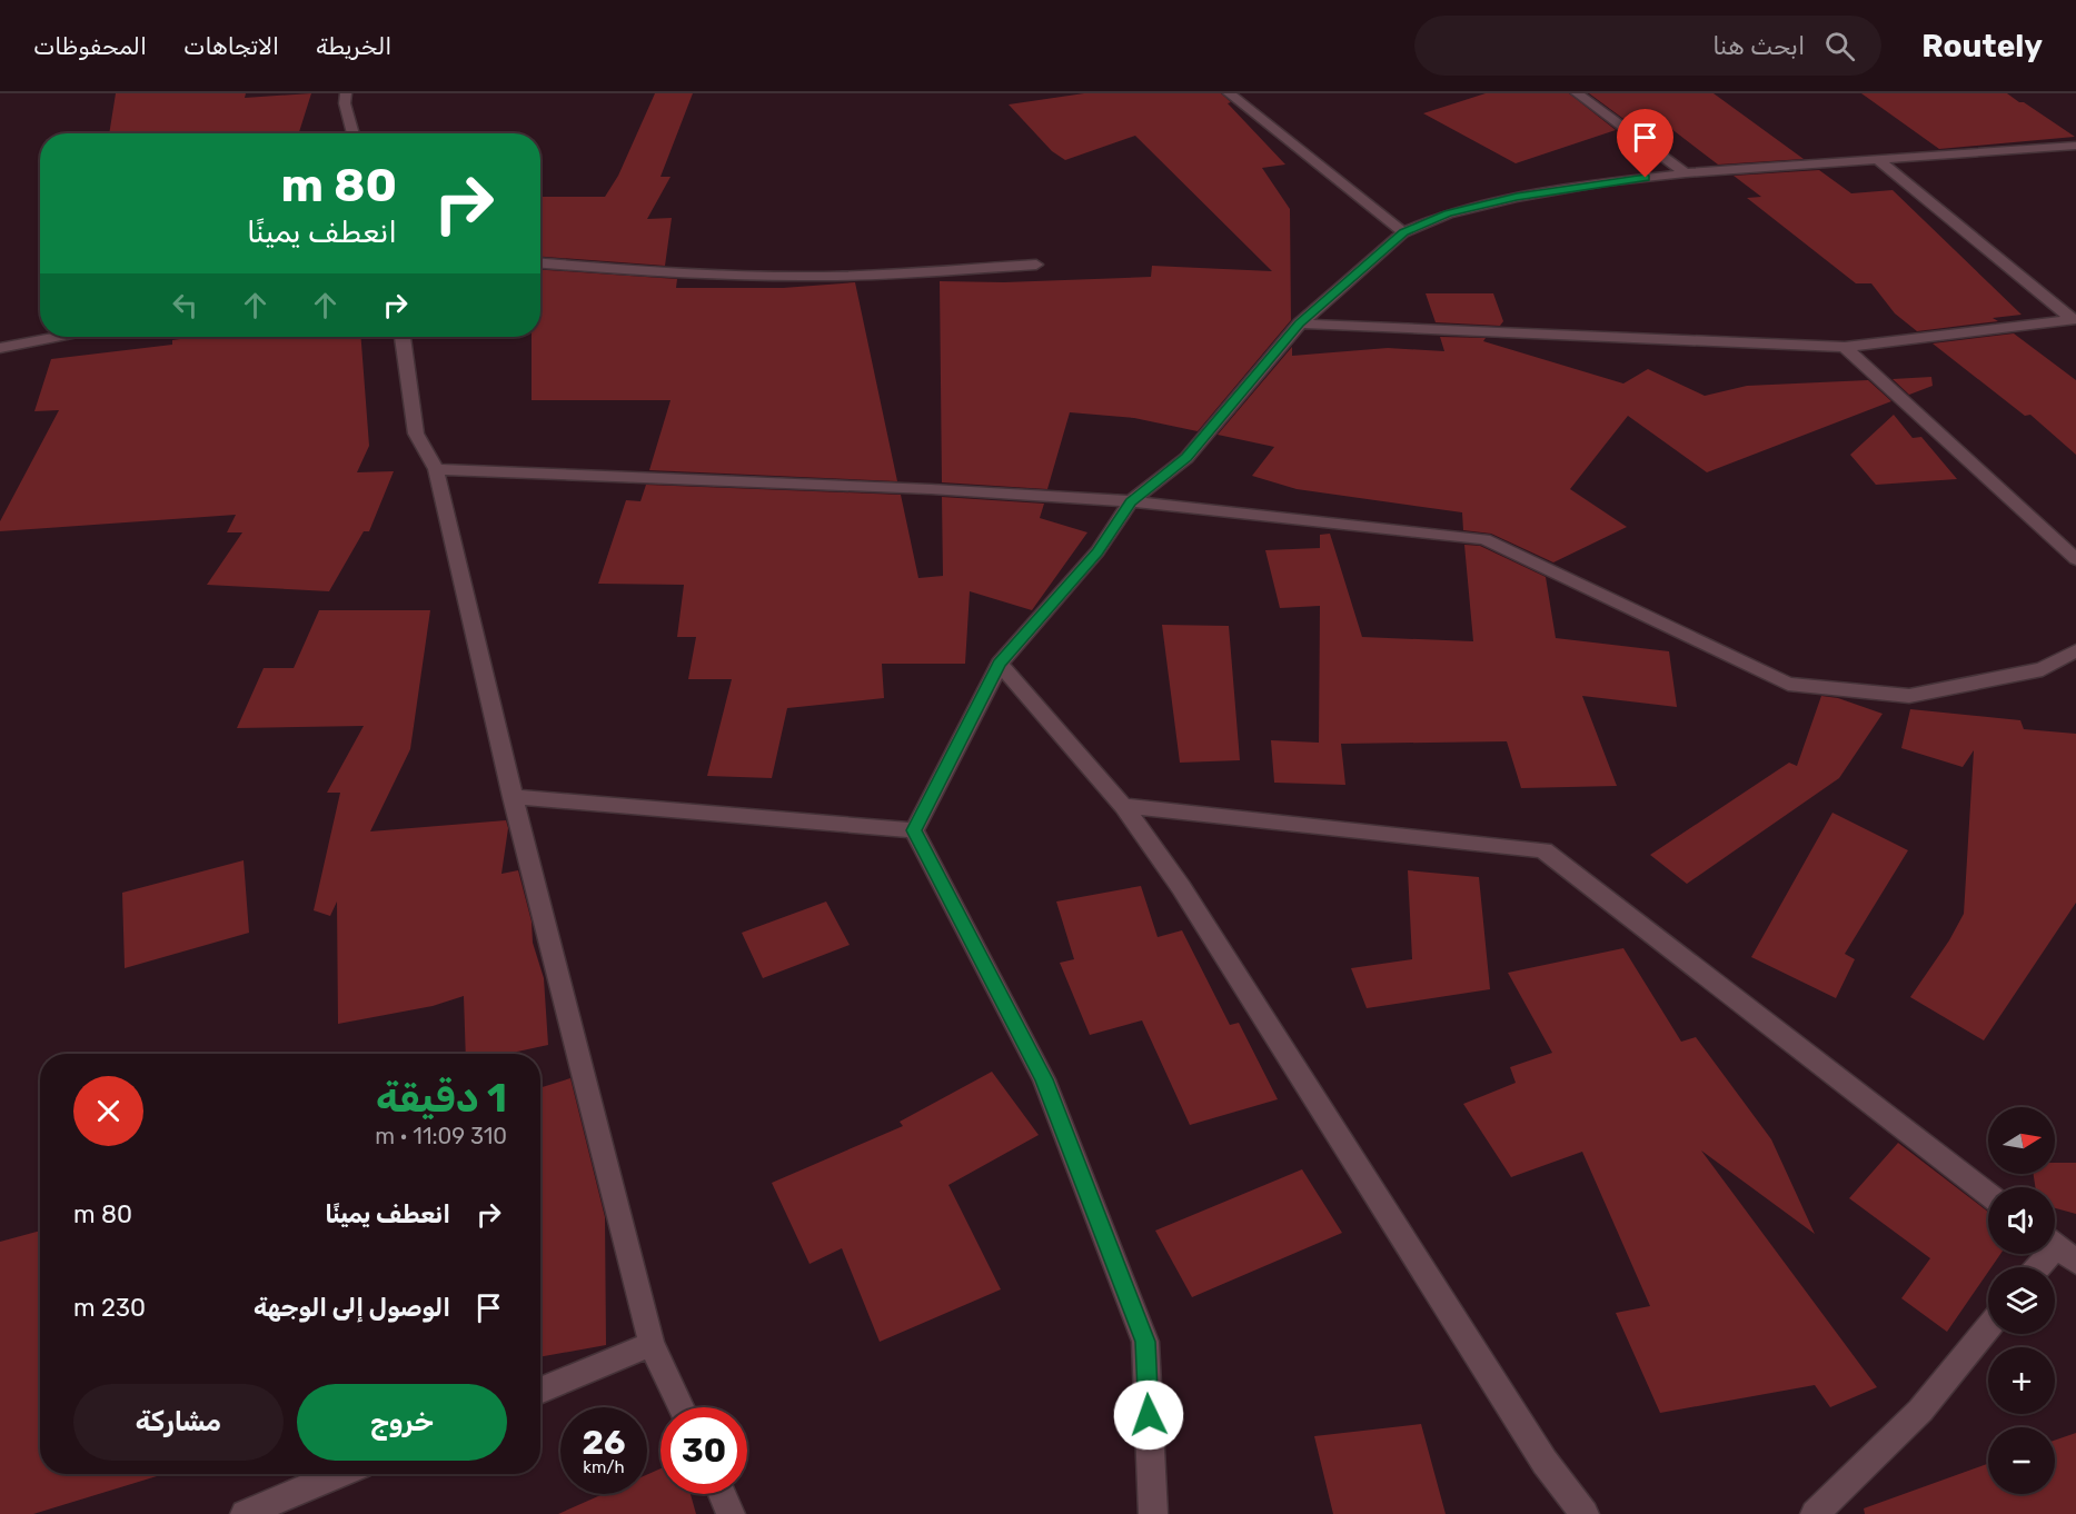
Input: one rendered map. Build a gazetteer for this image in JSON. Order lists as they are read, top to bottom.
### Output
{
  "north": "right",
  "page": {
    "header": "Routely",
    "search": "ابحث هنا",
    "nav": ["الخريطة", "الاتجاهات", "المحفوظات"],
    "turn": ["80 m", "انعطف يمينًا"],
    "heading": ["1 دقيقة", "310 m · 11:09"],
    "map_buttons": ["+", "−"],
    "list": [
      {
        "name": "انعطف يمينًا",
        "value": "80 m"
      },
      {
        "name": "الوصول إلى الوجهة",
        "value": "230 m"
      }
    ],
    "buttons": ["خروج", "مشاركة"],
    "speed": "26 km/h",
    "limit": "30"
  }
}
